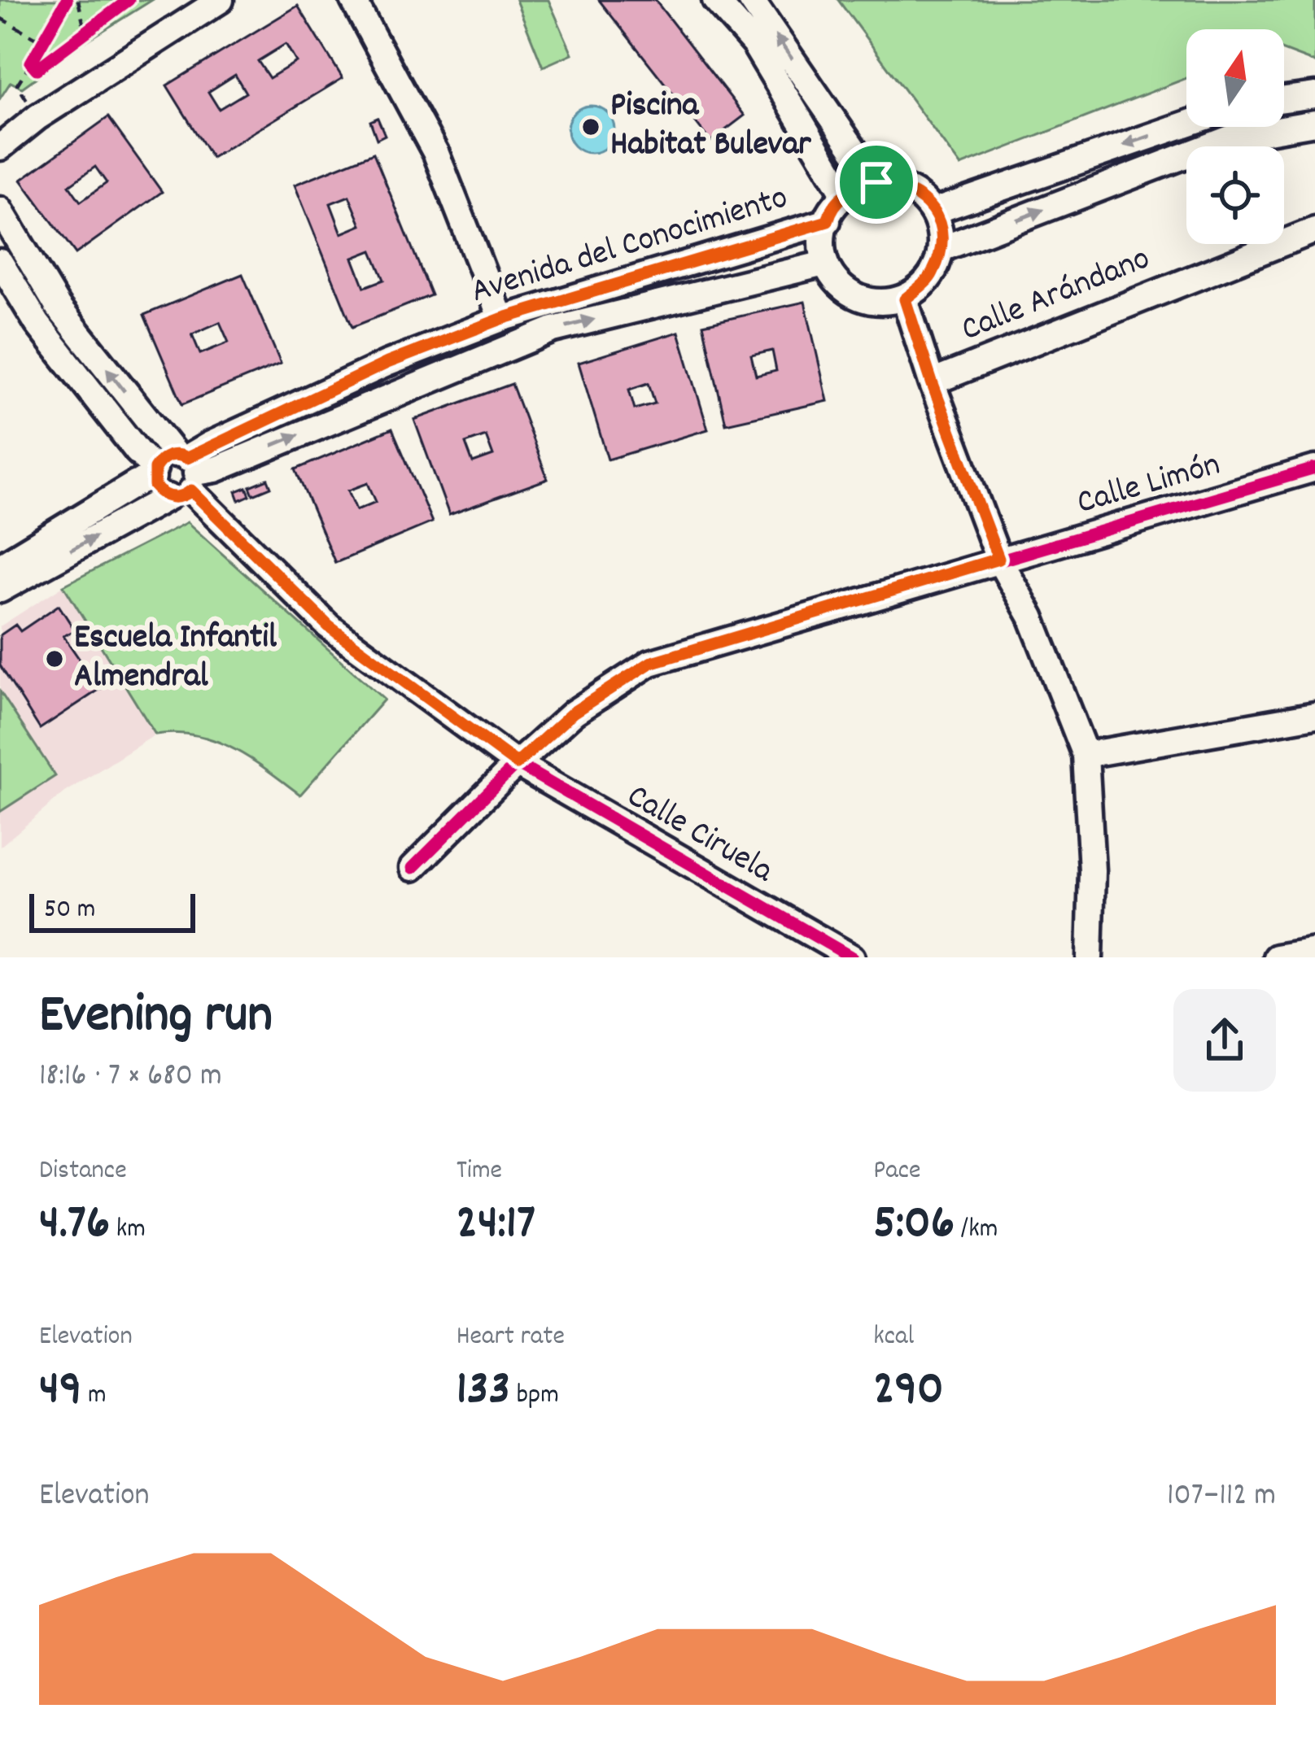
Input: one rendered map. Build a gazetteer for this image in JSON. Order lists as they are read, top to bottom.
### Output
{
  "streets": {
    "street": [
      "Avenida del Conocimiento",
      "Calle Arándano",
      "Calle Limón",
      "Calle Ciruela"
    ]
  },
  "crossings": [
    ["Avenida del Conocimiento", "Calle Ciruela"],
    ["Calle Limón", "Calle Ciruela"]
  ],
  "places": ["Piscina Habitat Bulevar", "Escuela Infantil Almendral"],
  "scale_bar": "50 m",
  "north": "top",
  "page": {
    "scale": "50 m",
    "heading": ["Evening run", "18:16 · 7 × 680 m"],
    "stats": [
      ["Distance", "4.76 km"],
      ["Time", "24:17"],
      ["Pace", "5:06 /km"],
      ["Elevation", "49 m"],
      ["Heart rate", "133 bpm"],
      ["kcal", "290"]
    ],
    "chart": ["Elevation", "107–112 m"]
  }
}
